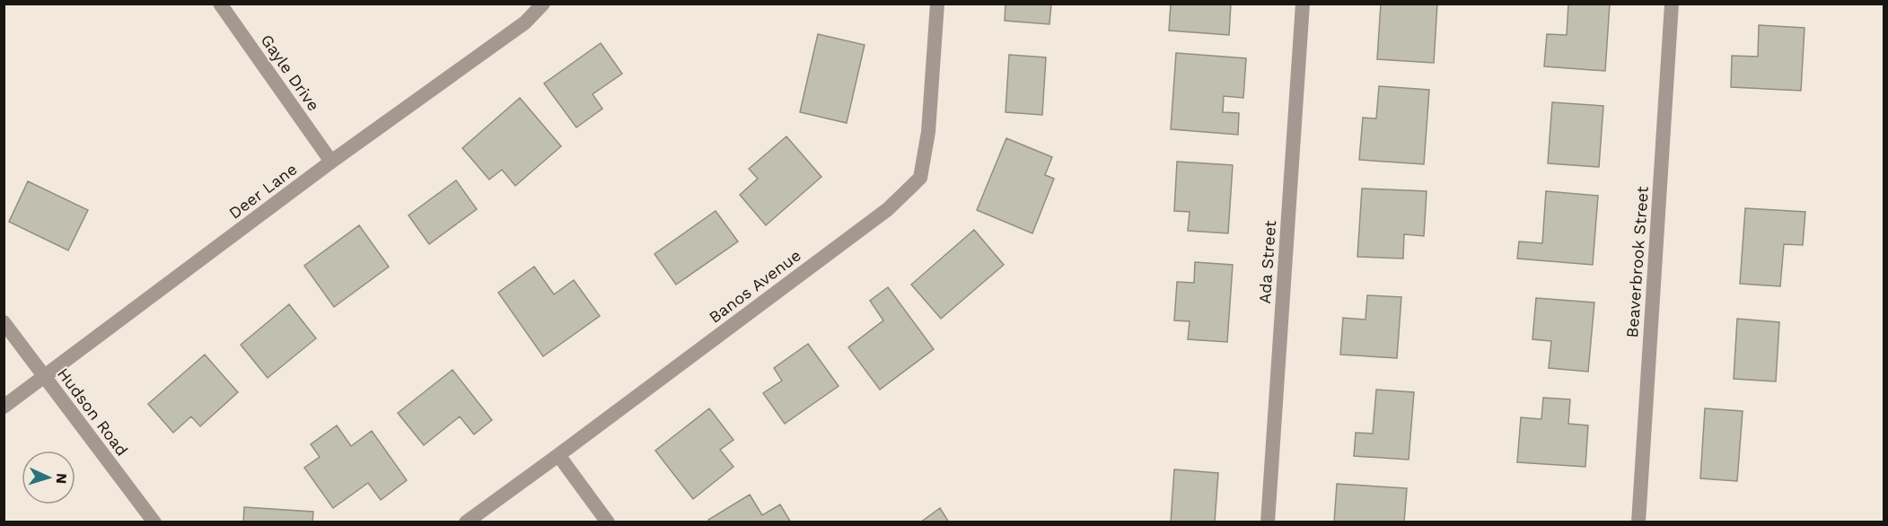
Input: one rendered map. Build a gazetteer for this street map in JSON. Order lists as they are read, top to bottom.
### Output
{
  "streets": {
    "street": [
      "Gayle Drive",
      "Deer Lane",
      "Ada Street",
      "Beaverbrook Street",
      "Banos Avenue",
      "Hudson Road"
    ]
  },
  "crossings": [
    ["Gayle Drive", "Deer Lane"],
    ["Deer Lane", "Hudson Road"]
  ],
  "north": "right"
}
